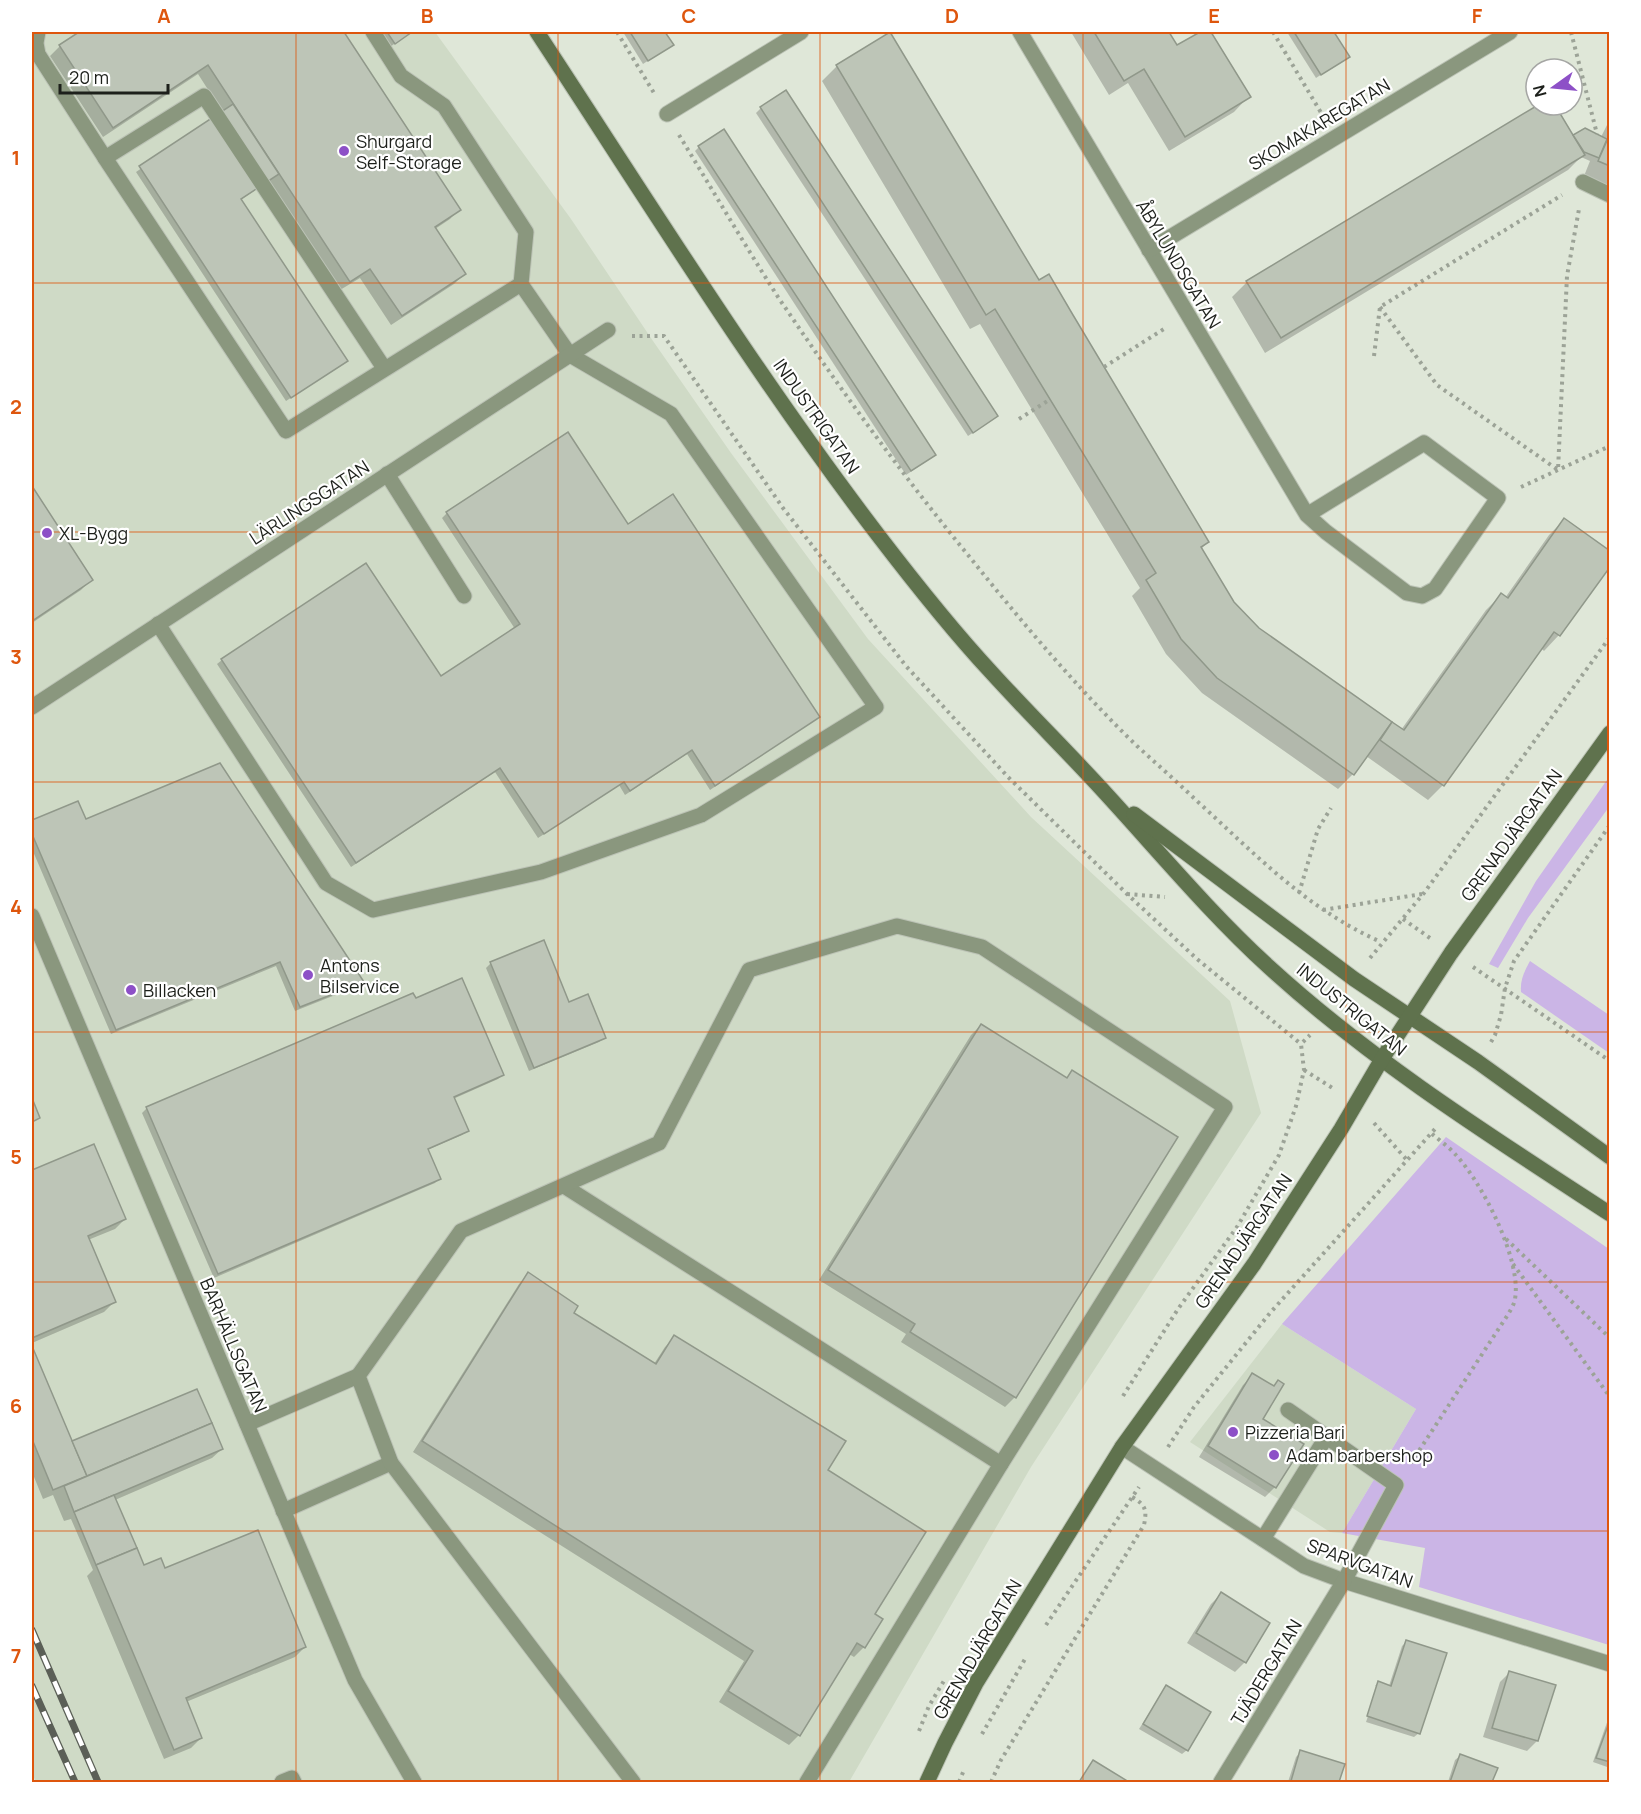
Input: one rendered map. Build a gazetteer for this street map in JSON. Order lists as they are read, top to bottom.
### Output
{
  "streets": {
    "main road": ["INDUSTRIGATAN", "GRENADJÄRGATAN"],
    "street": [
      "SKOMAKAREGATAN",
      "ÅBYLUNDSGATAN",
      "LÄRLINGSGATAN",
      "BARHÄLLSGATAN",
      "SPARVGATAN",
      "TJÄDERGATAN"
    ]
  },
  "crossings": [
    ["SKOMAKAREGATAN", "ÅBYLUNDSGATAN"],
    ["INDUSTRIGATAN", "GRENADJÄRGATAN"],
    ["GRENADJÄRGATAN", "SPARVGATAN"],
    ["SPARVGATAN", "TJÄDERGATAN"]
  ],
  "places": [
    "Shurgard Self-Storage",
    "XL-Bygg",
    "Antons Bilservice",
    "Billacken",
    "Pizzeria Bari",
    "Adam barbershop"
  ],
  "scale_bar": "20 m",
  "north": "left",
  "grid": {
    "columns": [
      "A",
      "B",
      "C",
      "D",
      "E",
      "F"
    ],
    "rows": [
      "1",
      "2",
      "3",
      "4",
      "5",
      "6",
      "7"
    ]
  }
}
